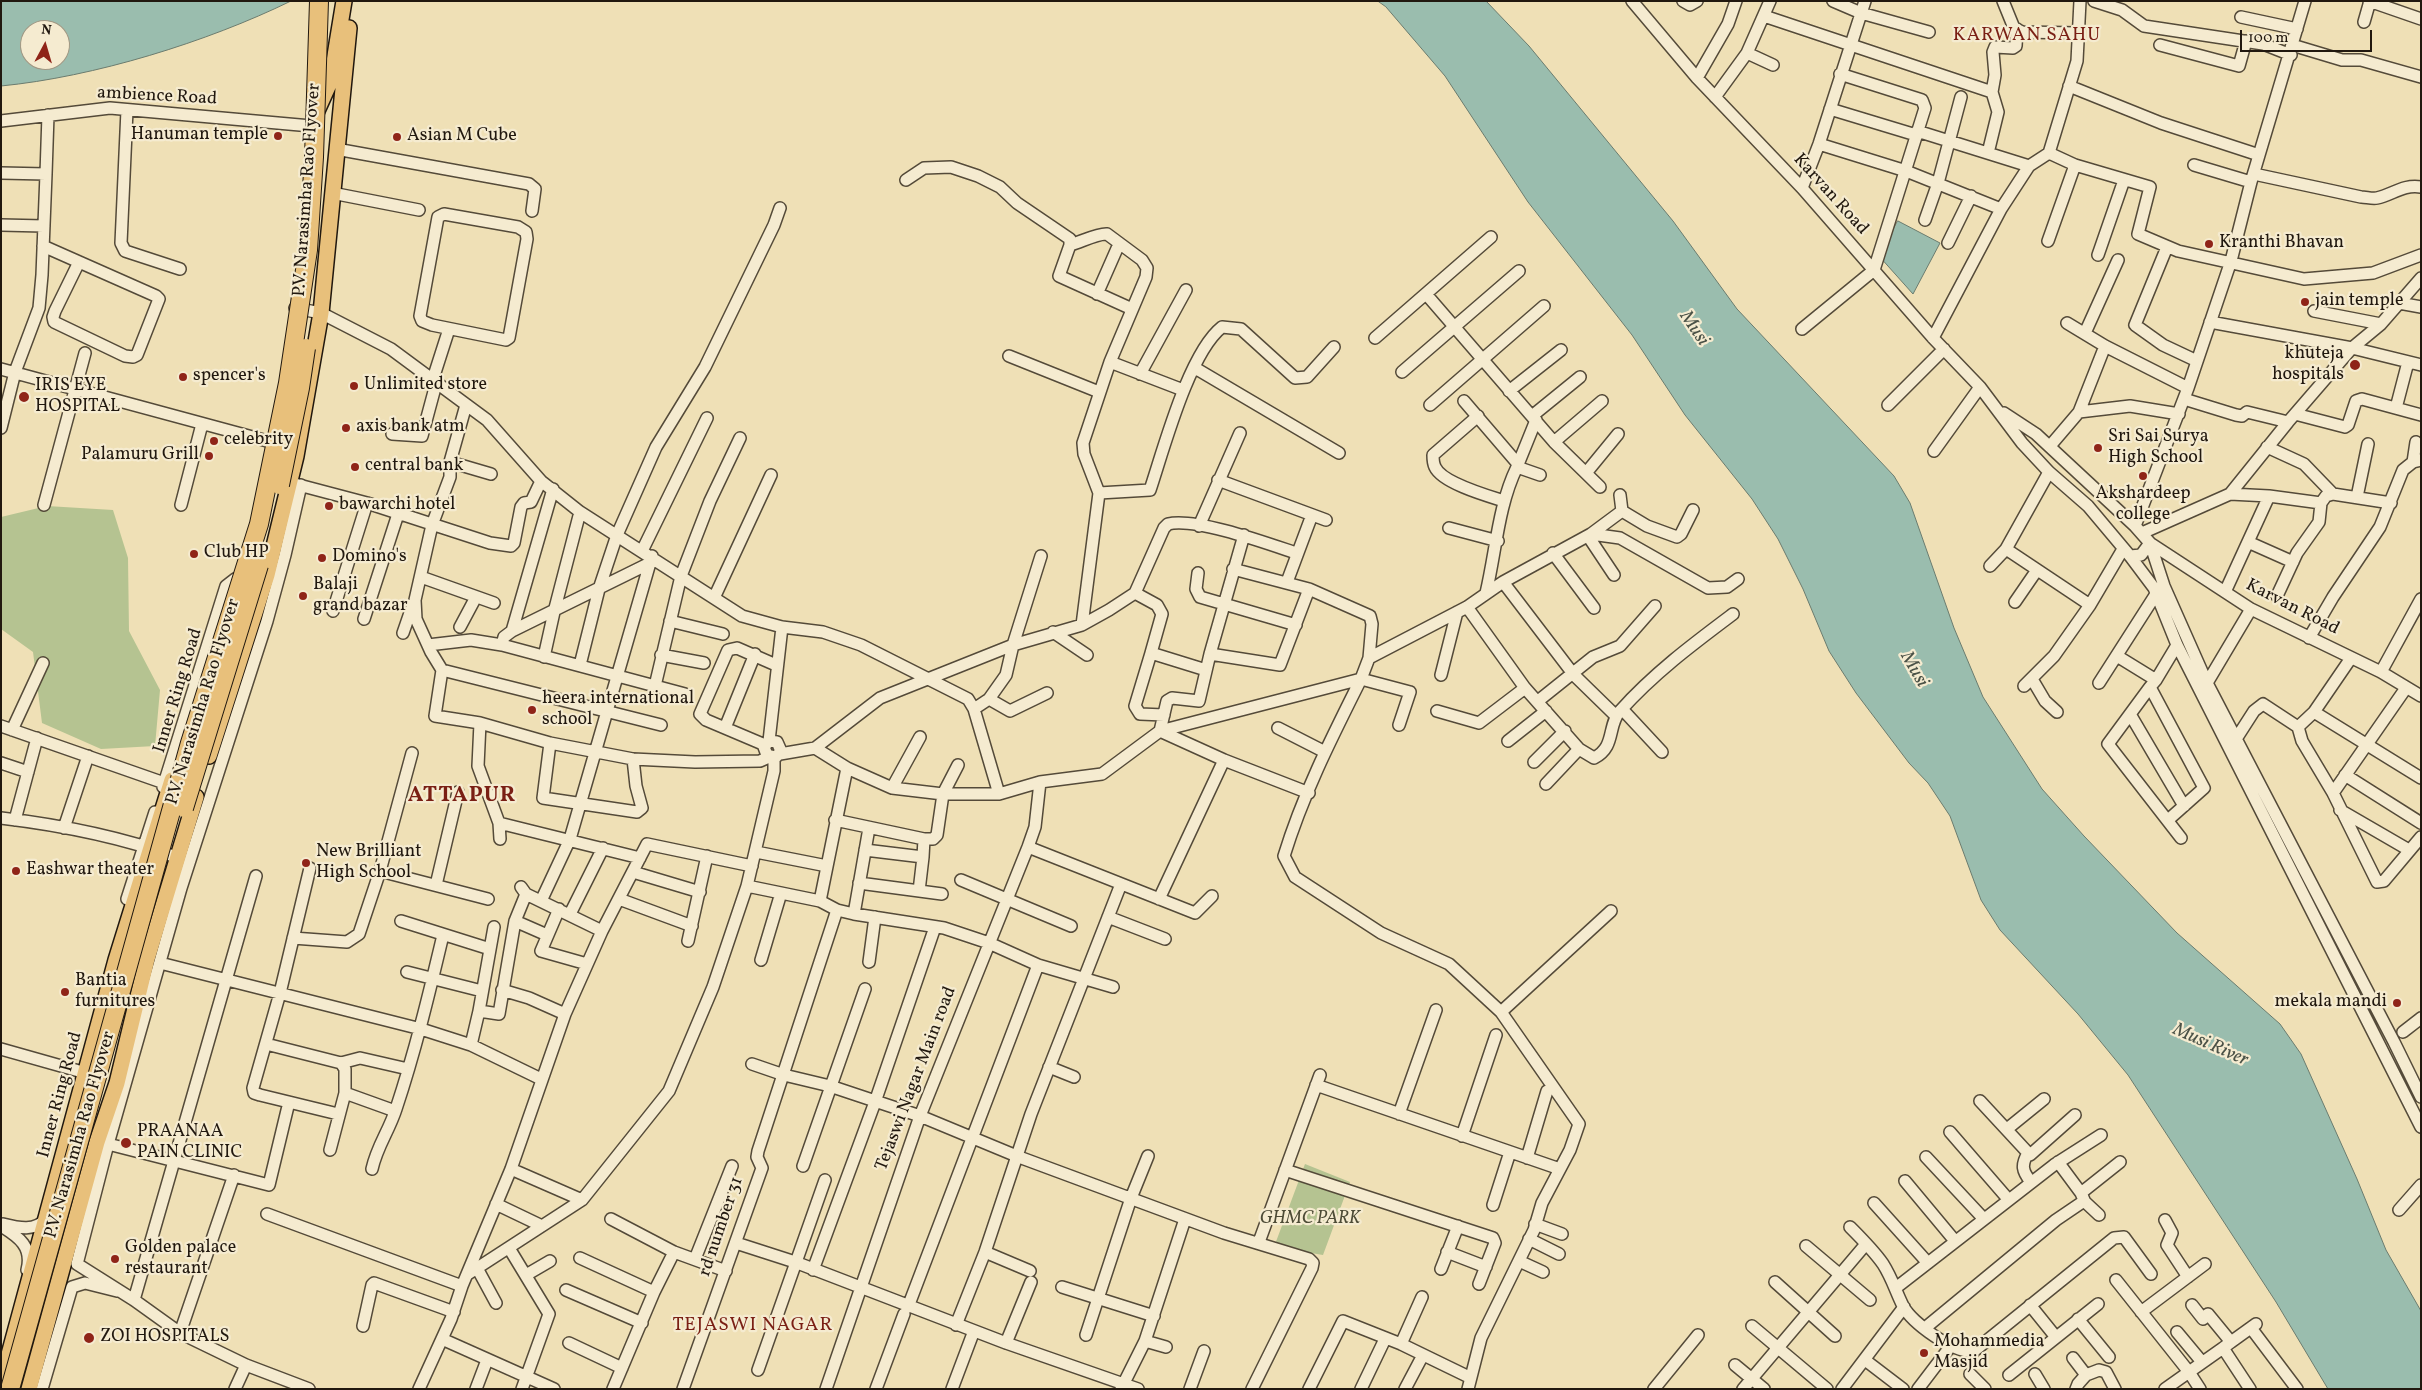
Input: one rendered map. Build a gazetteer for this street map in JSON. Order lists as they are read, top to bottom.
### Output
{
  "streets": {
    "highway": ["P.V. Narasimha Rao Flyover"],
    "main road": ["Inner Ring Road"],
    "street": [
      "ambience Road",
      "Karvan Road",
      "Tejaswi Nagar Main road",
      "rd number 31"
    ]
  },
  "crossings": [
    ["ambience Road", "Inner Ring Road"]
  ],
  "districts": ["KARWAN SAHU", "ATTAPUR", "TEJASWI NAGAR"],
  "water": ["Musi", "Musi River"],
  "parks": ["GHMC PARK"],
  "places": [
    "Hanuman temple",
    "Asian M Cube",
    "Kranthi Bhavan",
    "jain temple",
    "khuteja hospitals",
    "spencer's",
    "Unlimited store",
    "IRIS EYE HOSPITAL",
    "axis bank atm",
    "celebrity",
    "Sri Sai Surya High School",
    "Palamuru Grill",
    "central bank",
    "Akshardeep college",
    "bawarchi hotel",
    "Club HP",
    "Domino's",
    "Balaji grand bazar",
    "heera international school",
    "New Brilliant High School",
    "Eashwar theater",
    "Bantia furnitures",
    "mekala mandi",
    "PRAANAA PAIN CLINIC",
    "Golden palace restaurant",
    "ZOI HOSPITALS",
    "Mohammedia Masjid"
  ],
  "scale_bar": "100 m",
  "north": "top"
}
